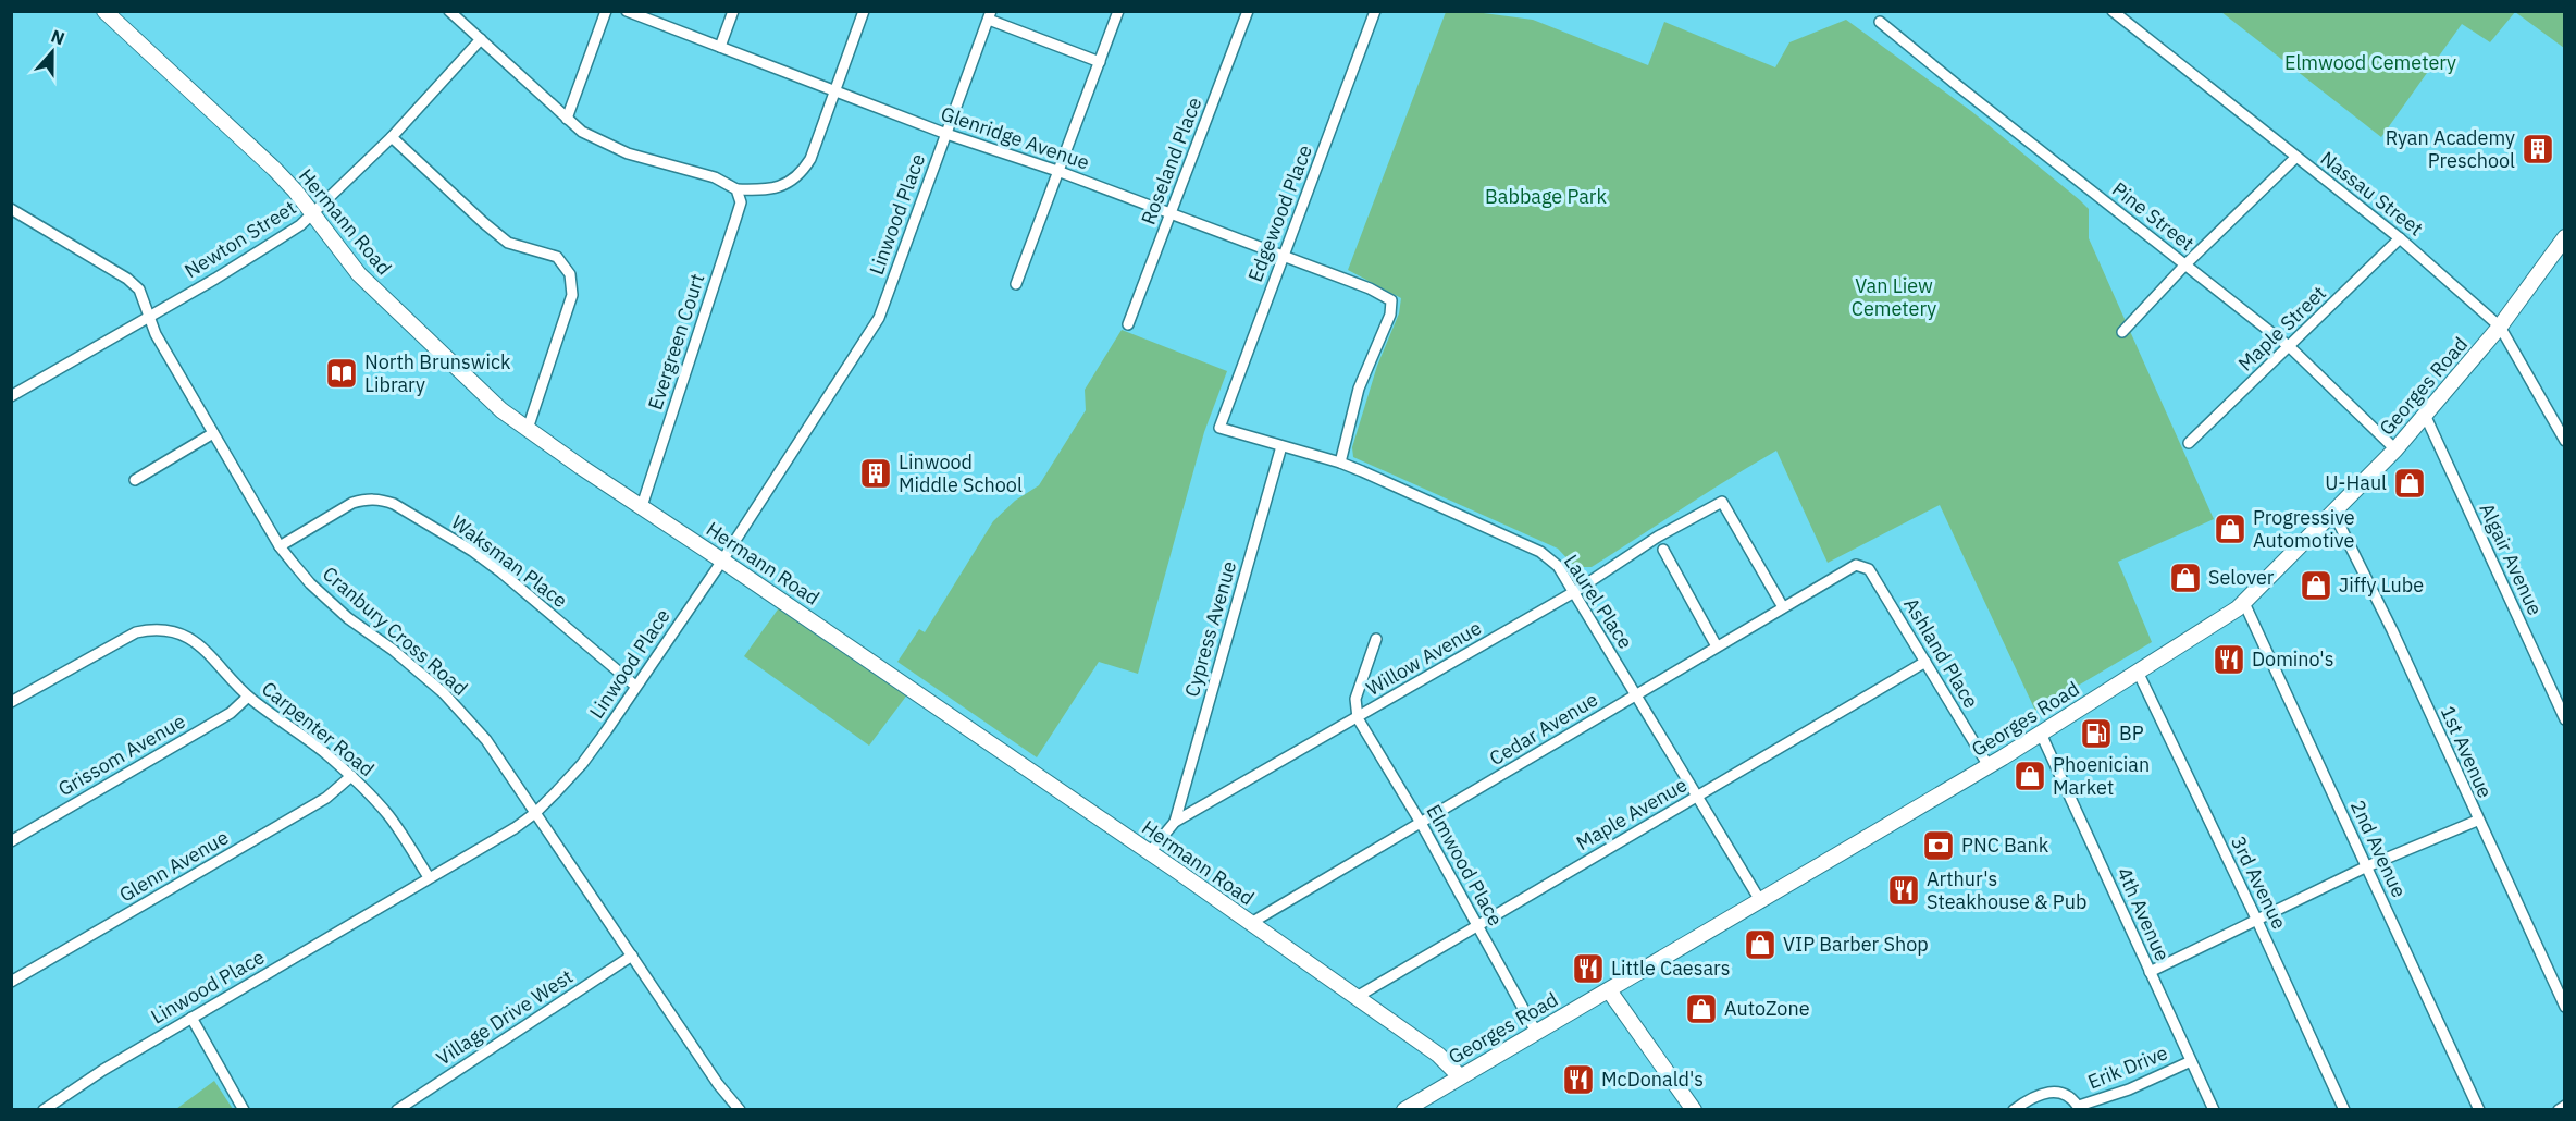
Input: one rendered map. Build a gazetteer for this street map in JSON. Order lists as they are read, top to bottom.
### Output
{
  "streets": {
    "street": [
      "Glenridge Avenue",
      "Roseland Place",
      "Nassau Street",
      "Edgewood Place",
      "Linwood Place",
      "Pine Street",
      "Hermann Road",
      "Newton Street",
      "Maple Street",
      "Evergreen Court",
      "Georges Road",
      "Algair Avenue",
      "Waksman Place",
      "Laurel Place",
      "Cypress Avenue",
      "Cranbury Cross Road",
      "Ashland Place",
      "Willow Avenue",
      "Carpenter Road",
      "Cedar Avenue",
      "1st Avenue",
      "Grissom Avenue",
      "Maple Avenue",
      "2nd Avenue",
      "Elmwood Place",
      "Glenn Avenue",
      "3rd Avenue",
      "4th Avenue",
      "Village Drive West",
      "Erik Drive"
    ]
  },
  "crossings": [
    ["Glenridge Avenue", "Roseland Place"],
    ["Glenridge Avenue", "Edgewood Place"],
    ["Glenridge Avenue", "Linwood Place"],
    ["Glenridge Avenue", "Laurel Place"],
    ["Nassau Street", "Maple Street"],
    ["Nassau Street", "Georges Road"],
    ["Edgewood Place", "Laurel Place"],
    ["Linwood Place", "Hermann Road"],
    ["Linwood Place", "Waksman Place"],
    ["Linwood Place", "Cranbury Cross Road"],
    ["Linwood Place", "Carpenter Road"],
    ["Pine Street", "Maple Street"],
    ["Pine Street", "Georges Road"],
    ["Hermann Road", "Newton Street"],
    ["Hermann Road", "Evergreen Court"],
    ["Hermann Road", "Georges Road"],
    ["Hermann Road", "Willow Avenue"],
    ["Hermann Road", "Cedar Avenue"],
    ["Hermann Road", "Maple Avenue"],
    ["Newton Street", "Cranbury Cross Road"],
    ["Georges Road", "Algair Avenue"],
    ["Georges Road", "Laurel Place"],
    ["Georges Road", "Ashland Place"],
    ["Georges Road", "1st Avenue"],
    ["Georges Road", "2nd Avenue"],
    ["Georges Road", "Elmwood Place"],
    ["Georges Road", "3rd Avenue"],
    ["Georges Road", "4th Avenue"],
    ["Waksman Place", "Cranbury Cross Road"],
    ["Laurel Place", "Cypress Avenue"],
    ["Laurel Place", "Willow Avenue"],
    ["Laurel Place", "Cedar Avenue"],
    ["Laurel Place", "Maple Avenue"],
    ["Cypress Avenue", "Willow Avenue"],
    ["Cranbury Cross Road", "Village Drive West"],
    ["Ashland Place", "Cedar Avenue"],
    ["Ashland Place", "Maple Avenue"],
    ["Willow Avenue", "Cedar Avenue"],
    ["Willow Avenue", "Elmwood Place"],
    ["Carpenter Road", "Grissom Avenue"],
    ["Carpenter Road", "Glenn Avenue"],
    ["Cedar Avenue", "Elmwood Place"],
    ["Maple Avenue", "Elmwood Place"],
    ["4th Avenue", "Erik Drive"]
  ],
  "parks": ["Elmwood Cemetery", "Babbage Park", "Van Liew Cemetery"],
  "places": {
    "building": ["Ryan Academy Preschool", "Linwood Middle School"],
    "library": ["North Brunswick Library"],
    "shop": [
      "U-Haul",
      "Progressive Automotive",
      "Selover",
      "Jiffy Lube",
      "Phoenician Market",
      "VIP Barber Shop",
      "AutoZone"
    ],
    "restaurant": [
      "Domino's",
      "Arthur's Steakhouse & Pub",
      "Little Caesars",
      "McDonald's"
    ],
    "fuel station": ["BP"],
    "bank": ["PNC Bank"]
  },
  "north": "top"
}
